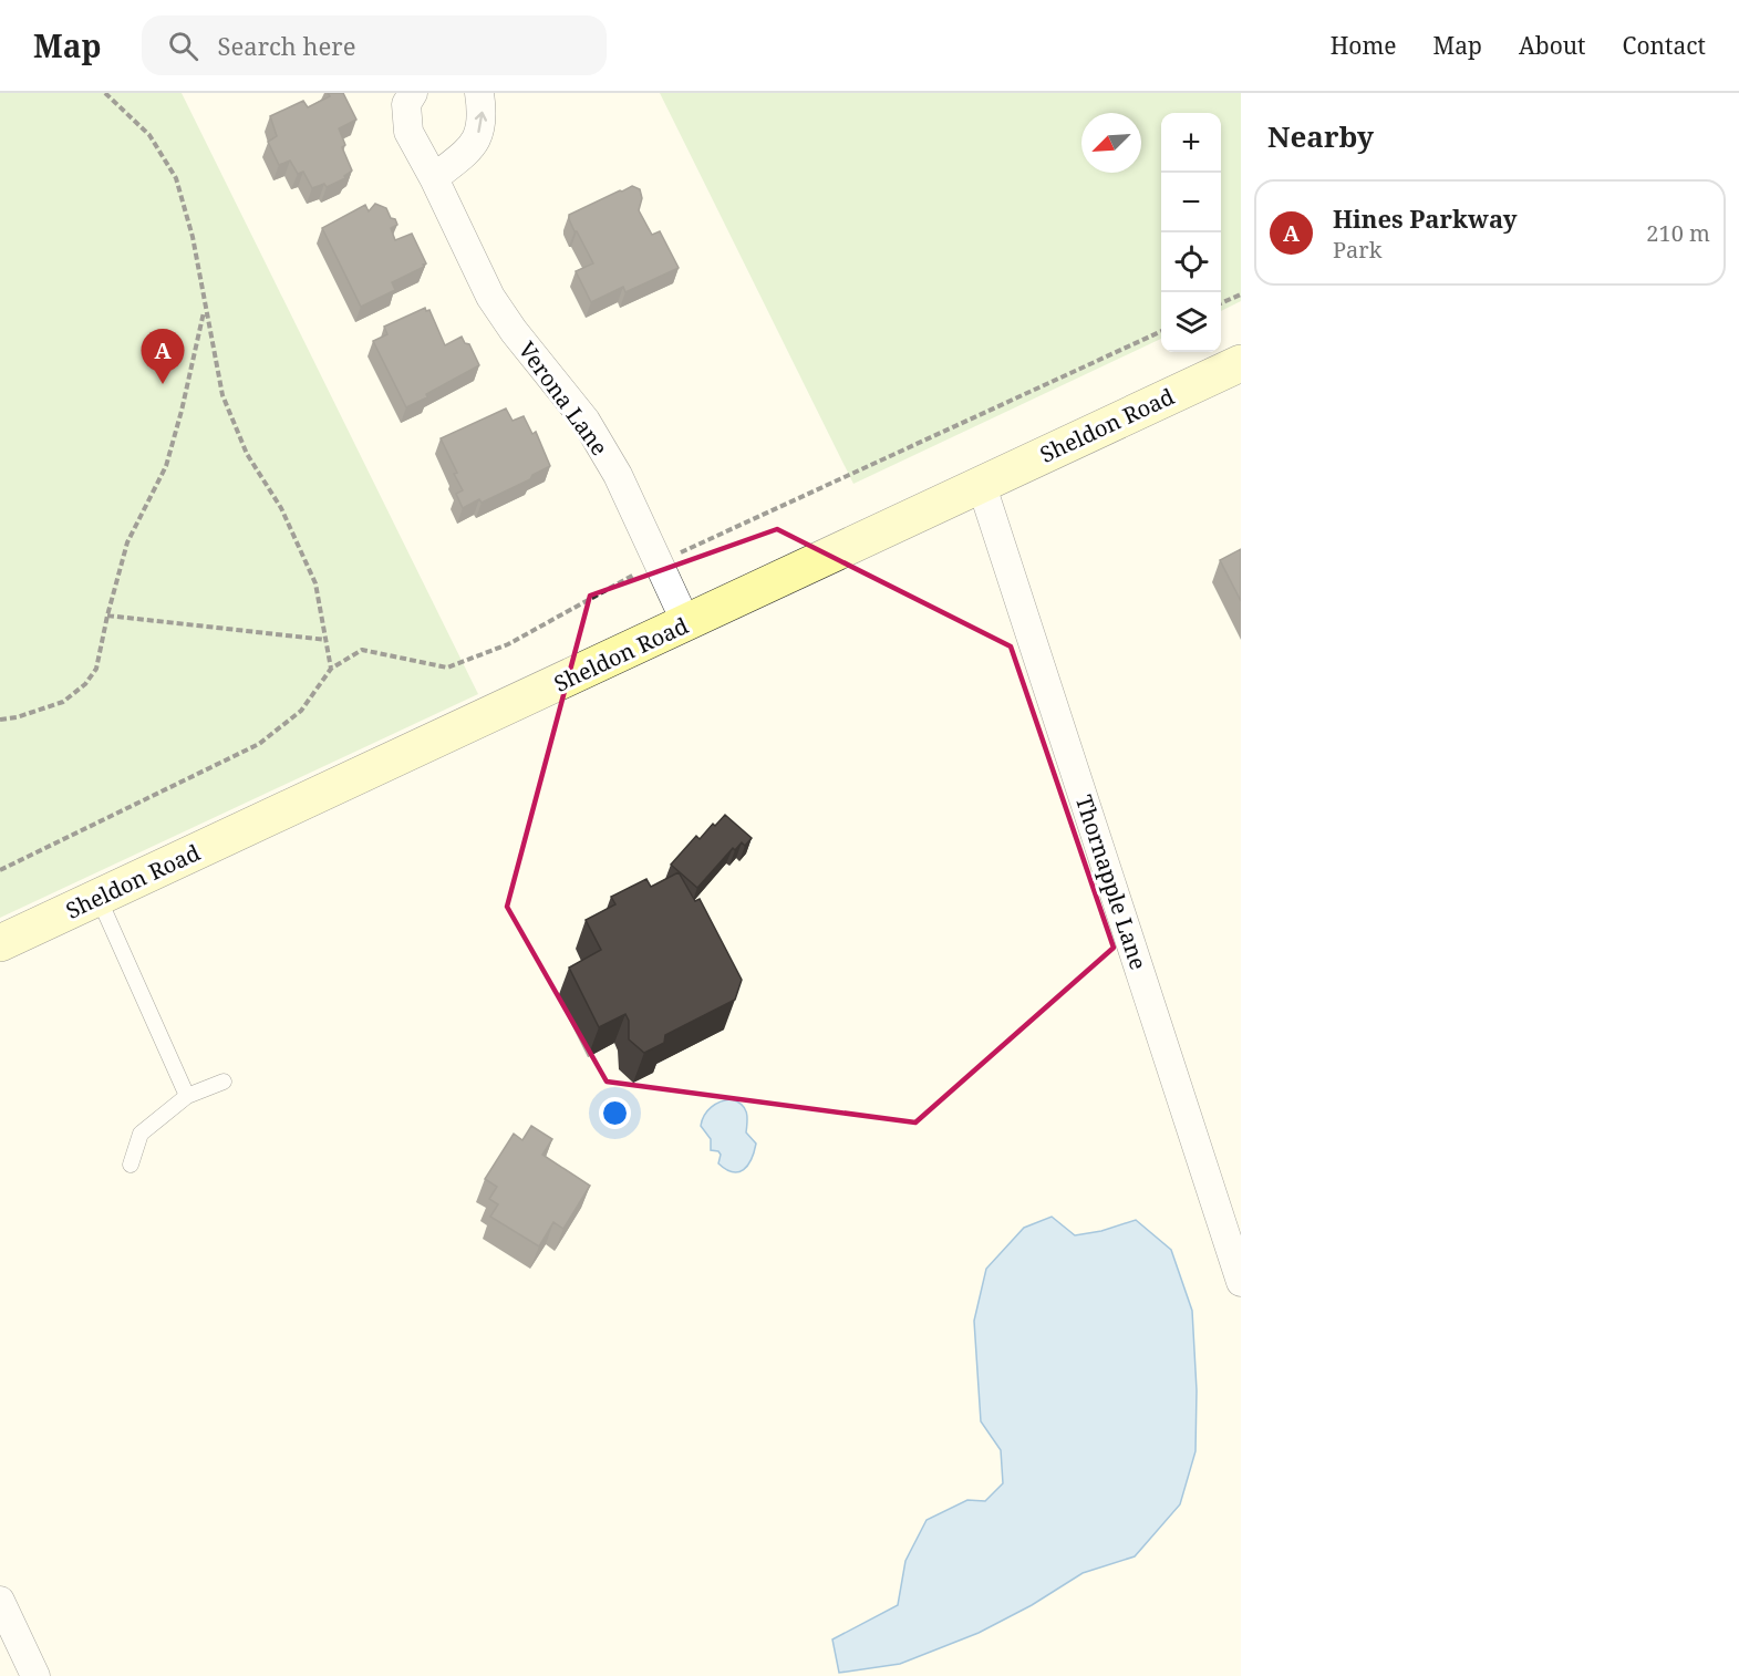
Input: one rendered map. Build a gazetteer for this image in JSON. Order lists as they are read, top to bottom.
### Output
{
  "streets": {
    "main road": ["Sheldon Road"],
    "street": ["Verona Lane", "Thornapple Lane"]
  },
  "crossings": [
    ["Verona Lane", "Sheldon Road"],
    ["Sheldon Road", "Thornapple Lane"]
  ],
  "north": "bottom left",
  "page": {
    "header": "Map",
    "search": "Search here",
    "nav": [
      "Home",
      "Map",
      "About",
      "Contact"
    ],
    "heading": "Nearby",
    "map_buttons": ["+", "−"],
    "list": [
      {
        "mark": "A",
        "name": "Hines Parkway",
        "note": "Park",
        "value": "210 m"
      }
    ],
    "pins": "A"
  }
}
